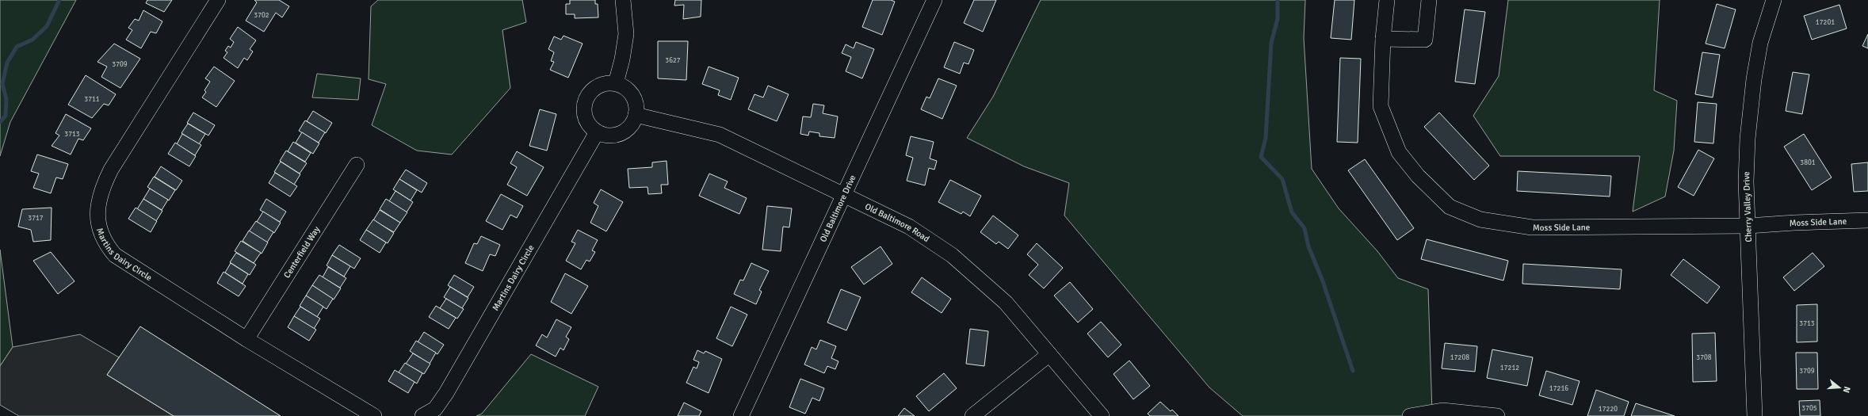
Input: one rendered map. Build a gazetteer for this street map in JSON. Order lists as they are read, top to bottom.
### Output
{
  "streets": {
    "street": [
      "Cherry Valley Drive",
      "Old Baltimore Drive",
      "Moss Side Lane",
      "Old Baltimore Road",
      "Centerfield Way",
      "Martins Dairy Circle"
    ]
  },
  "crossings": [
    ["Cherry Valley Drive", "Moss Side Lane"],
    ["Old Baltimore Drive", "Old Baltimore Road"],
    ["Old Baltimore Road", "Martins Dairy Circle"],
    ["Centerfield Way", "Martins Dairy Circle"]
  ],
  "house_numbers": [
    "3702",
    "17201",
    "3627",
    "3709",
    "3711",
    "3713",
    "3801",
    "3717",
    "3713",
    "17208",
    "3708",
    "17212",
    "3709",
    "17216",
    "3705",
    "17220"
  ],
  "north": "right"
}
